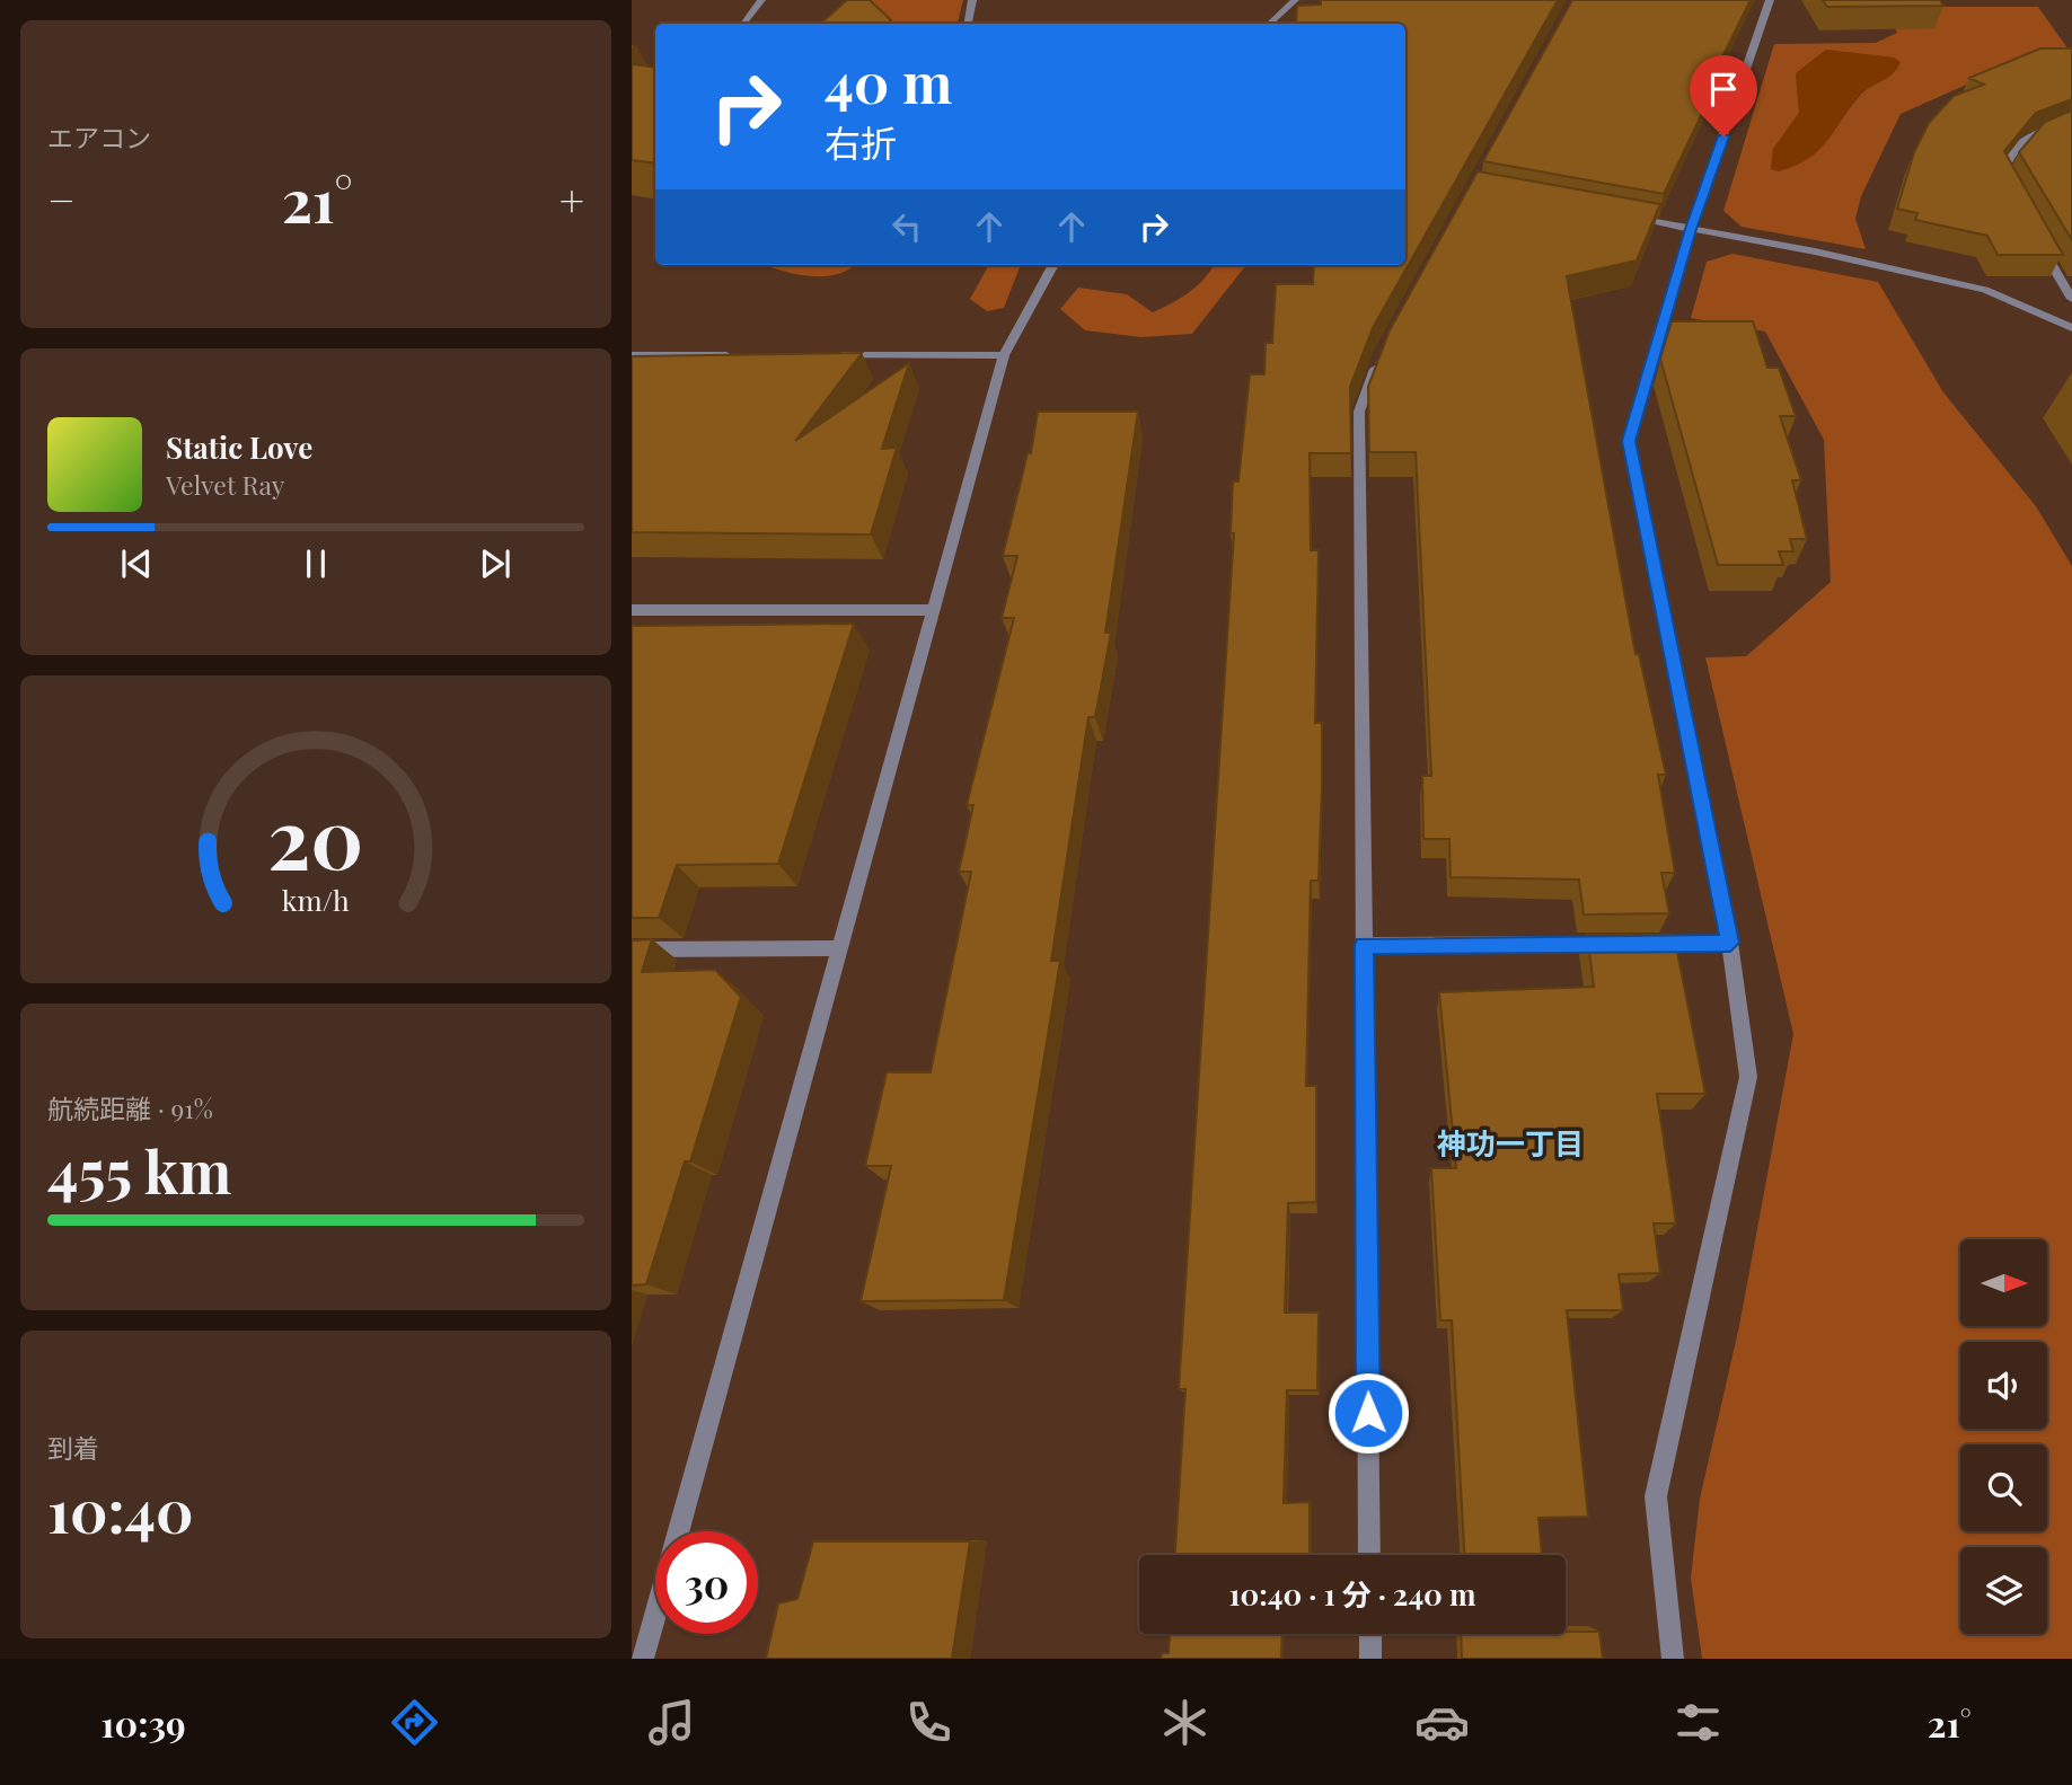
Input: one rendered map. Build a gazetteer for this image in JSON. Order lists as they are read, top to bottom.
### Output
{
  "districts": ["神功一丁目"],
  "north": "right",
  "page": {
    "tile": [
      "エアコン",
      ["航続距離 · 91%", "455 km"],
      ["到着", "10:40"]
    ],
    "turn": ["40 m", "右折"],
    "heat": ["−", "21°", "+"],
    "song": ["Static Love", "Velvet Ray"],
    "limit": "30",
    "trip": "10:40 · 1 分 · 240 m",
    "tabs": ["10:39", "21°"],
    "gauge": ["20", "km/h"]
  }
}
